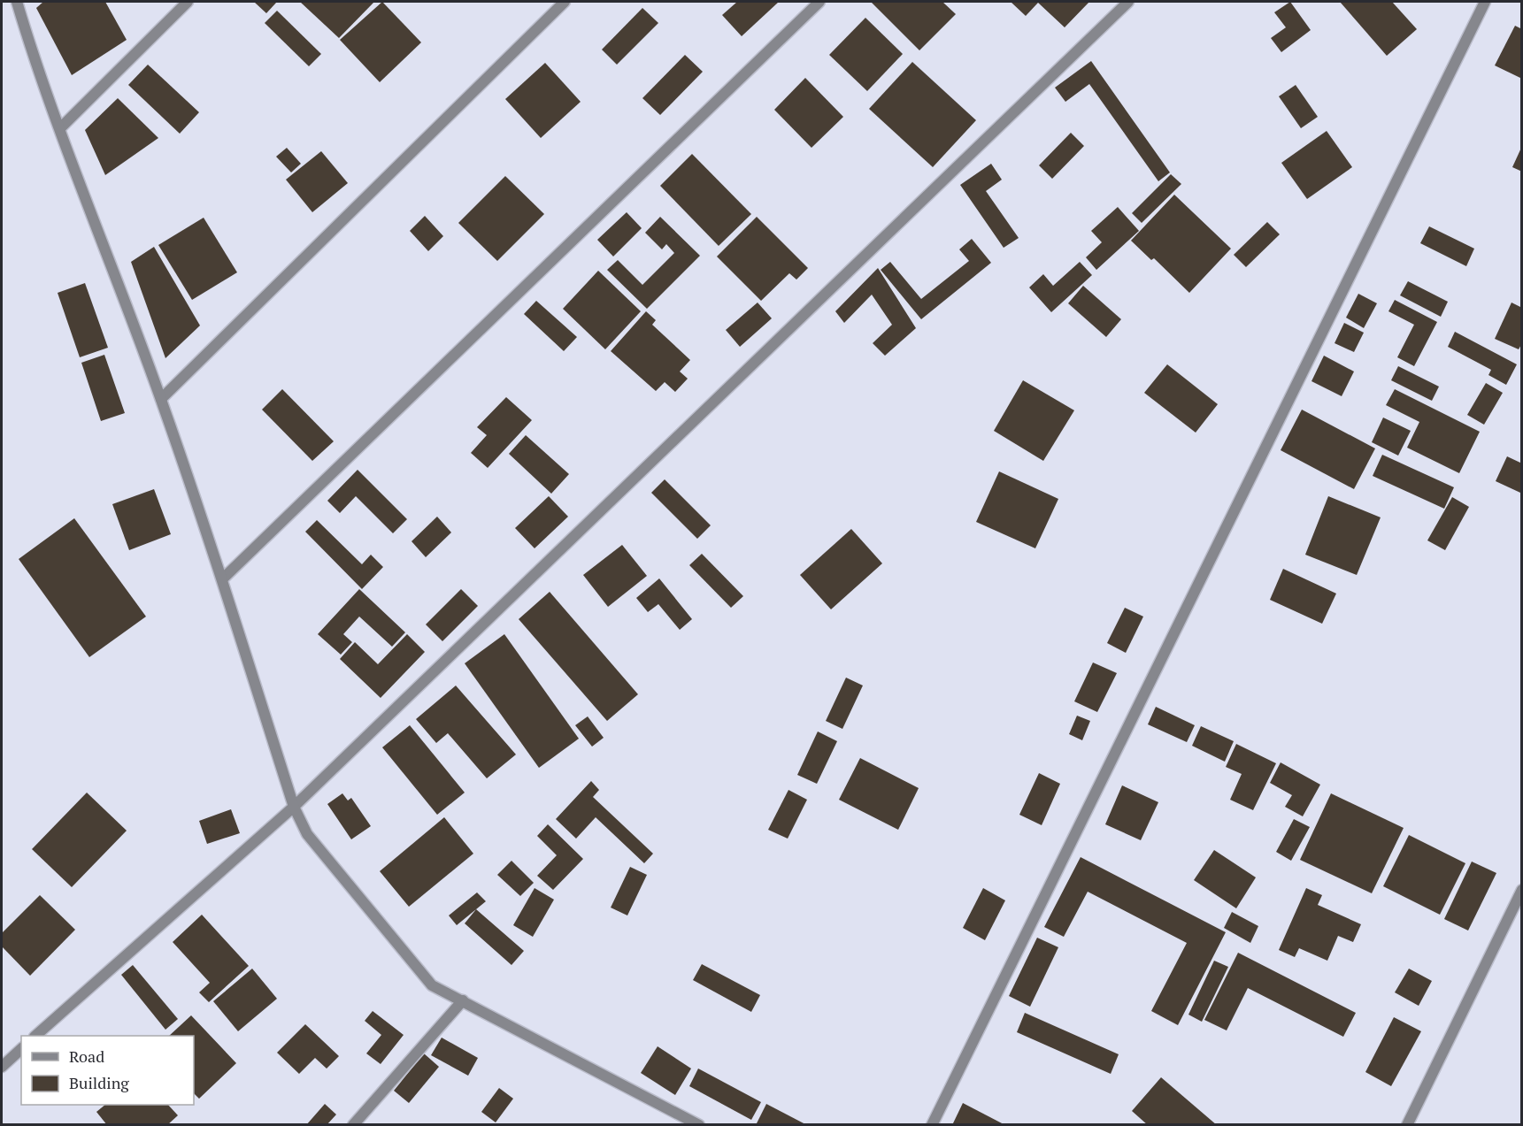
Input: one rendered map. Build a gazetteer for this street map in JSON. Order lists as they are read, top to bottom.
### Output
{
  "legend": ["Road", "Building"]
}
